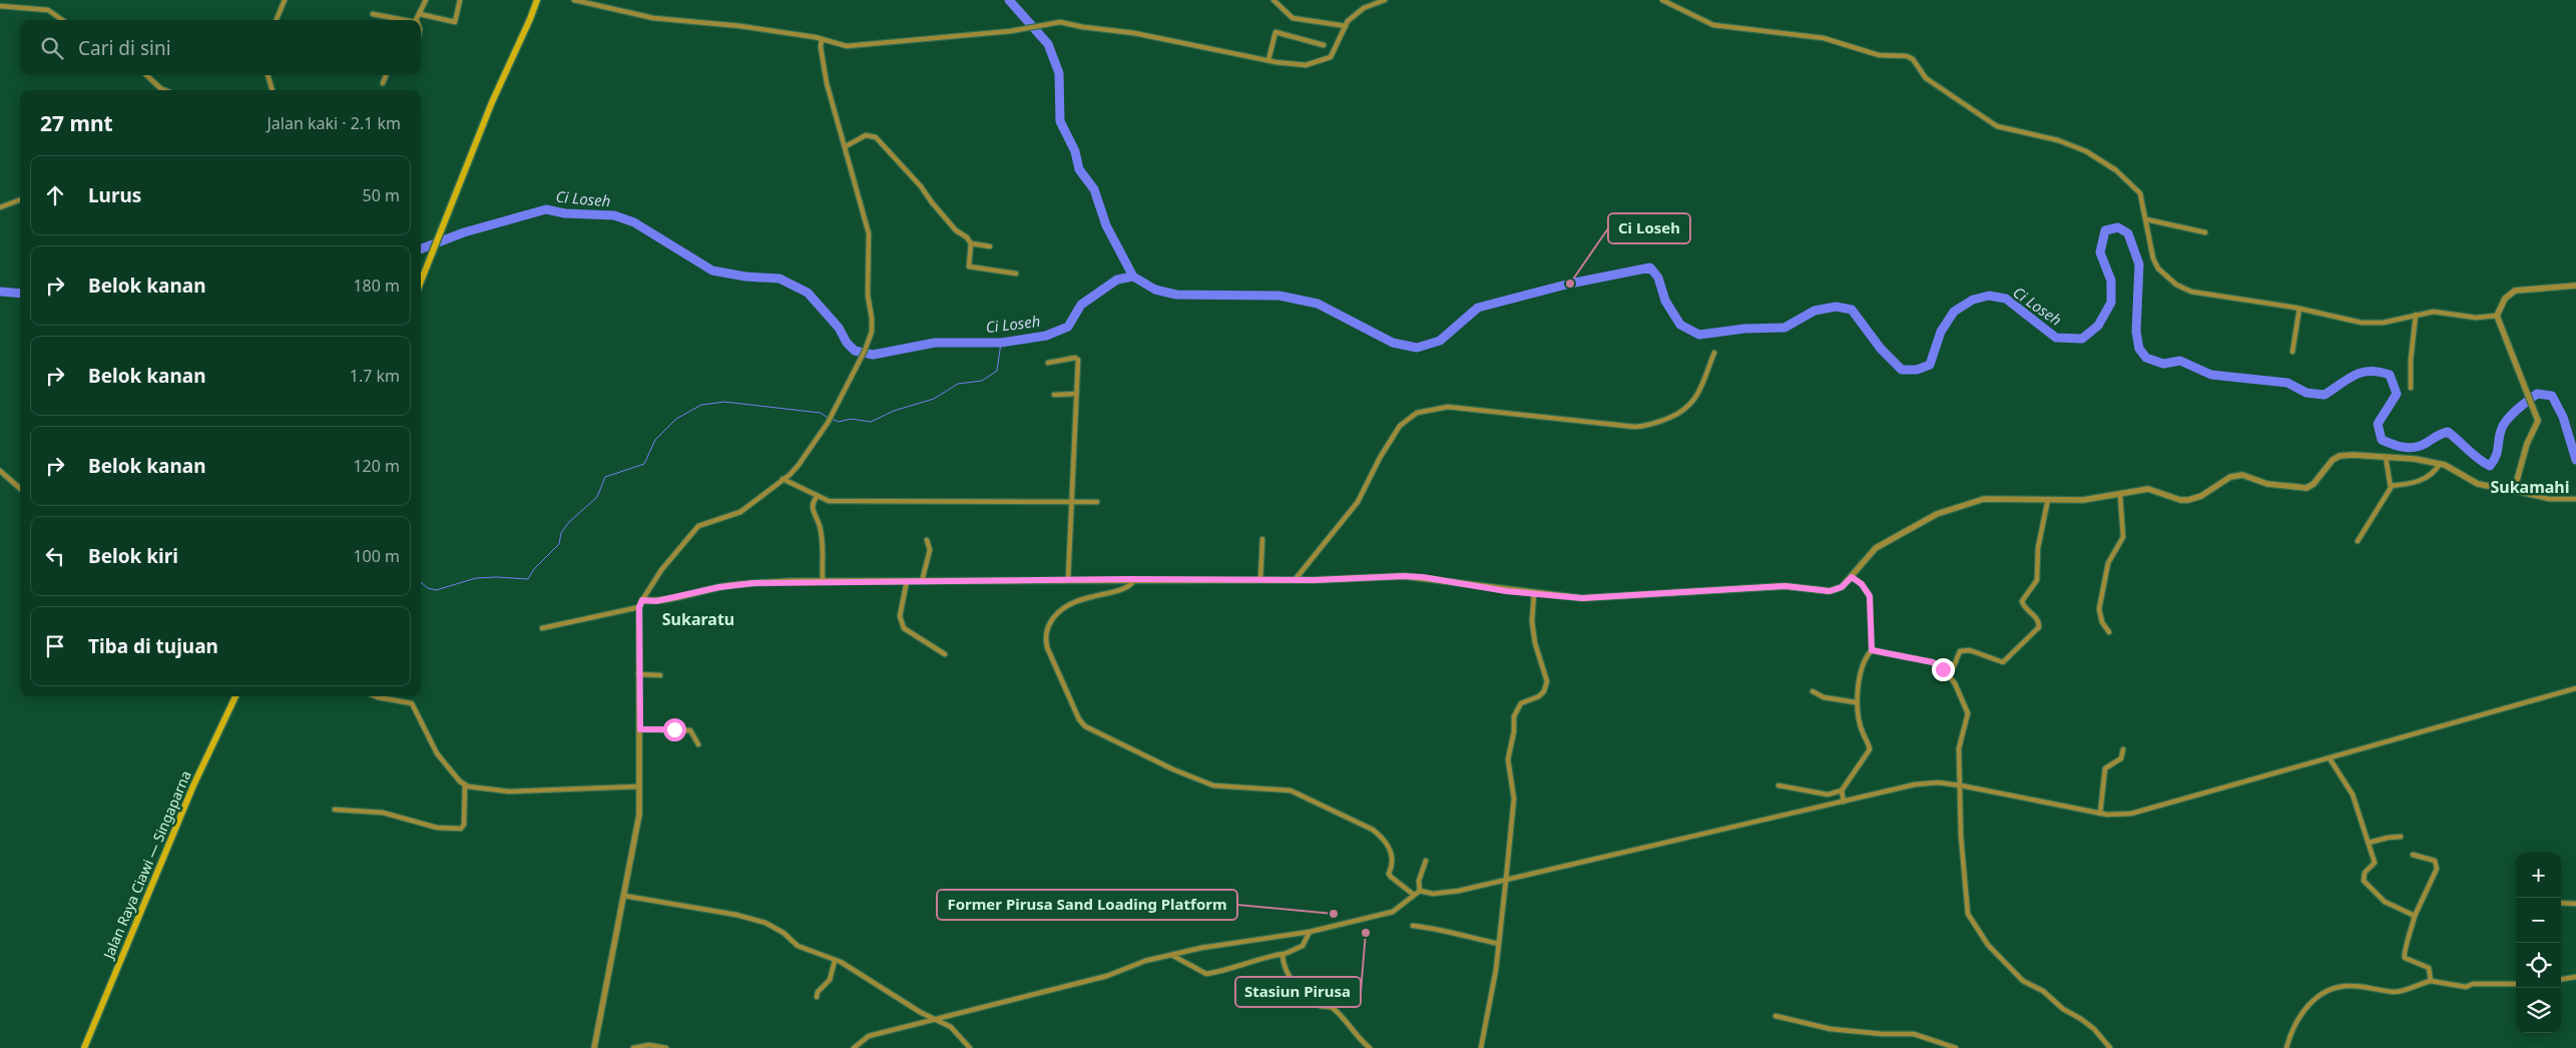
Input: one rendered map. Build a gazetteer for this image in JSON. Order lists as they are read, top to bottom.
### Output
{
  "streets": {
    "main road": ["Jalan Raya Ciawi — Singaparna"]
  },
  "districts": ["Sukamahi", "Sukaratu"],
  "water": ["Ci Loseh"],
  "places": ["Ci Loseh", "Former Pirusa Sand Loading Platform", "Stasiun Pirusa"],
  "page": {
    "search": "Cari di sini",
    "heading": ["27 mnt", "Jalan kaki · 2.1 km"],
    "list": [
      ["Lurus", "50 m"],
      ["Belok kanan", "180 m"],
      ["Belok kanan", "1.7 km"],
      ["Belok kanan", "120 m"],
      ["Belok kiri", "100 m"],
      "Tiba di tujuan"
    ],
    "map_buttons": ["+", "−"]
  }
}
